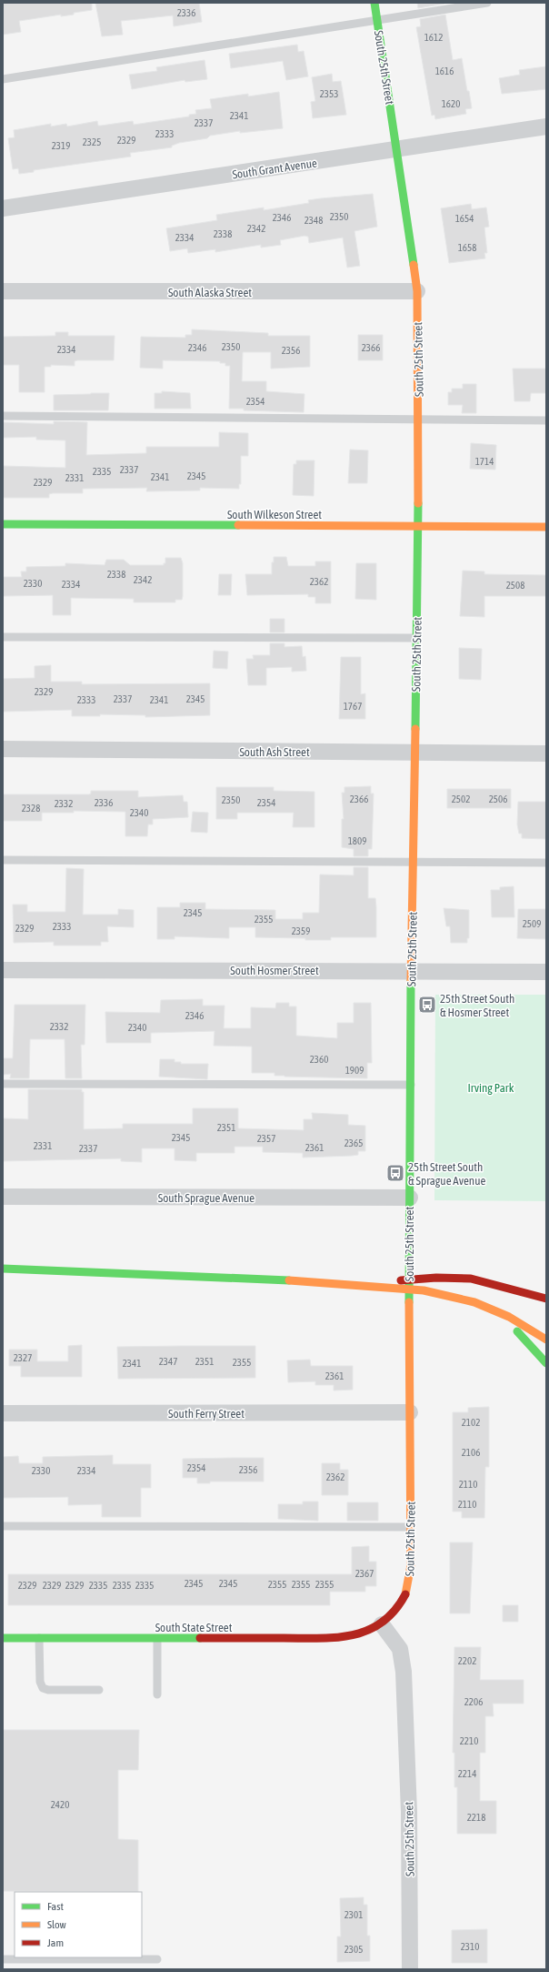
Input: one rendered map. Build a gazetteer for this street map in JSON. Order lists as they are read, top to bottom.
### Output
{
  "streets": {
    "main road": ["South 25th Street", "South Wilkeson Street", "South State Street"],
    "street": [
      "South Grant Avenue",
      "South Alaska Street",
      "South Ash Street",
      "South Hosmer Street",
      "South Sprague Avenue",
      "South Ferry Street"
    ]
  },
  "crossings": [
    ["South 25th Street", "South Grant Avenue"],
    ["South 25th Street", "South Alaska Street"],
    ["South 25th Street", "South Wilkeson Street"],
    ["South 25th Street", "South Ash Street"],
    ["South 25th Street", "South Hosmer Street"],
    ["South 25th Street", "South Sprague Avenue"],
    ["South 25th Street", "South Ferry Street"],
    ["South 25th Street", "South State Street"]
  ],
  "parks": ["Irving Park"],
  "places": {
    "bus stop": ["25th Street South & Hosmer Street", "25th Street South & Sprague Avenue"]
  },
  "house_numbers": [
    "2336",
    "1612",
    "1616",
    "2353",
    "1620",
    "2341",
    "2337",
    "2333",
    "2329",
    "2325",
    "2319",
    "2350",
    "2346",
    "1654",
    "2348",
    "2342",
    "2338",
    "2334",
    "1658",
    "2350",
    "2346",
    "2366",
    "2334",
    "2356",
    "2354",
    "1714",
    "2337",
    "2335",
    "2345",
    "2341",
    "2331",
    "2329",
    "2338",
    "2342",
    "2362",
    "2330",
    "2334",
    "2508",
    "2329",
    "2337",
    "2345",
    "2333",
    "2341",
    "1767",
    "2366",
    "2502",
    "2506",
    "2350",
    "2336",
    "2354",
    "2332",
    "2328",
    "2340",
    "1809",
    "2345",
    "2355",
    "2509",
    "2333",
    "2329",
    "2359",
    "2346",
    "2332",
    "2340",
    "2360",
    "1909",
    "2351",
    "2345",
    "2357",
    "2365",
    "2331",
    "2361",
    "2337",
    "2327",
    "2347",
    "2351",
    "2355",
    "2341",
    "2361",
    "2102",
    "2106",
    "2354",
    "2356",
    "2330",
    "2334",
    "2362",
    "2110",
    "2110",
    "2367",
    "2345",
    "2345",
    "2355",
    "2355",
    "2355",
    "2329",
    "2329",
    "2329",
    "2335",
    "2335",
    "2335",
    "2202",
    "2206",
    "2210",
    "2214",
    "2420",
    "2218",
    "2301",
    "2310",
    "2305"
  ],
  "legend": ["Fast", "Slow", "Jam"]
}
